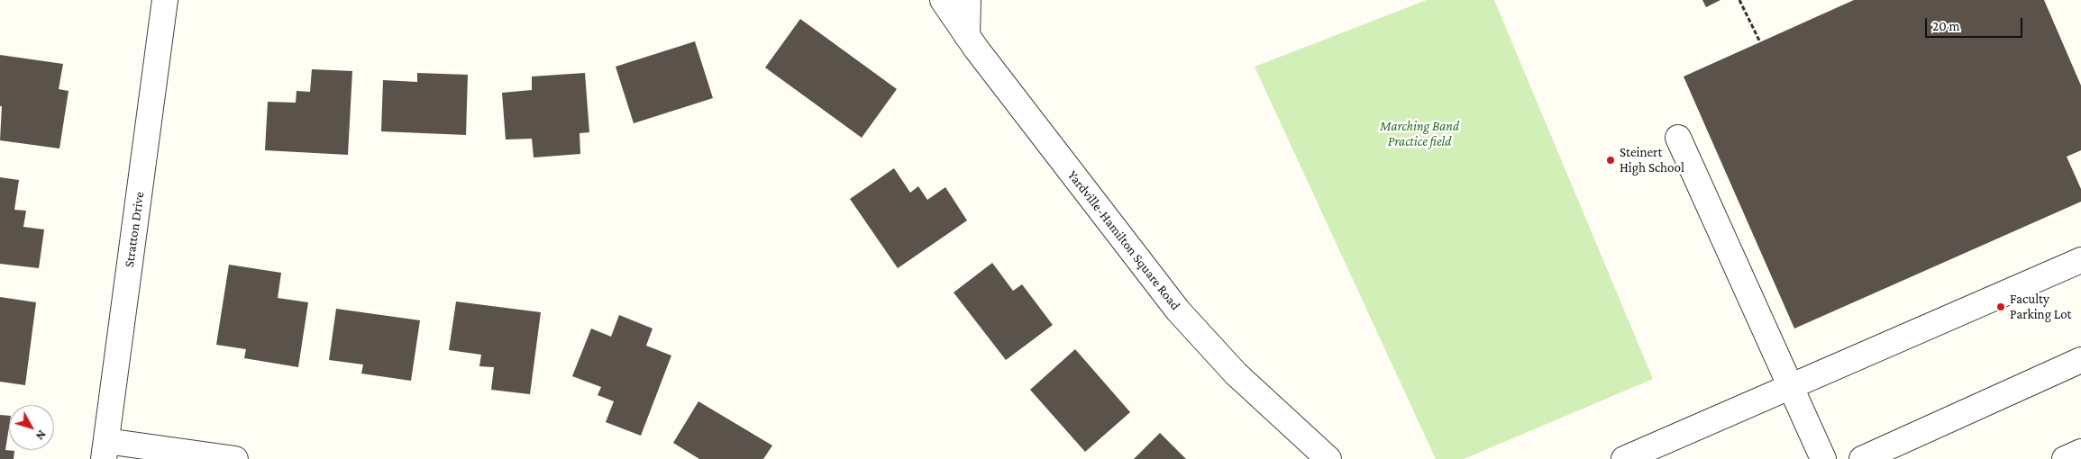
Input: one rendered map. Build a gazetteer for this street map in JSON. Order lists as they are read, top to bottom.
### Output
{
  "streets": {
    "street": ["Stratton Drive", "Yardville-Hamilton Square Road"]
  },
  "parks": ["Marching Band Practice field"],
  "places": ["Steinert High School", "Faculty Parking Lot"],
  "scale_bar": "20 m",
  "north": "bottom right"
}
